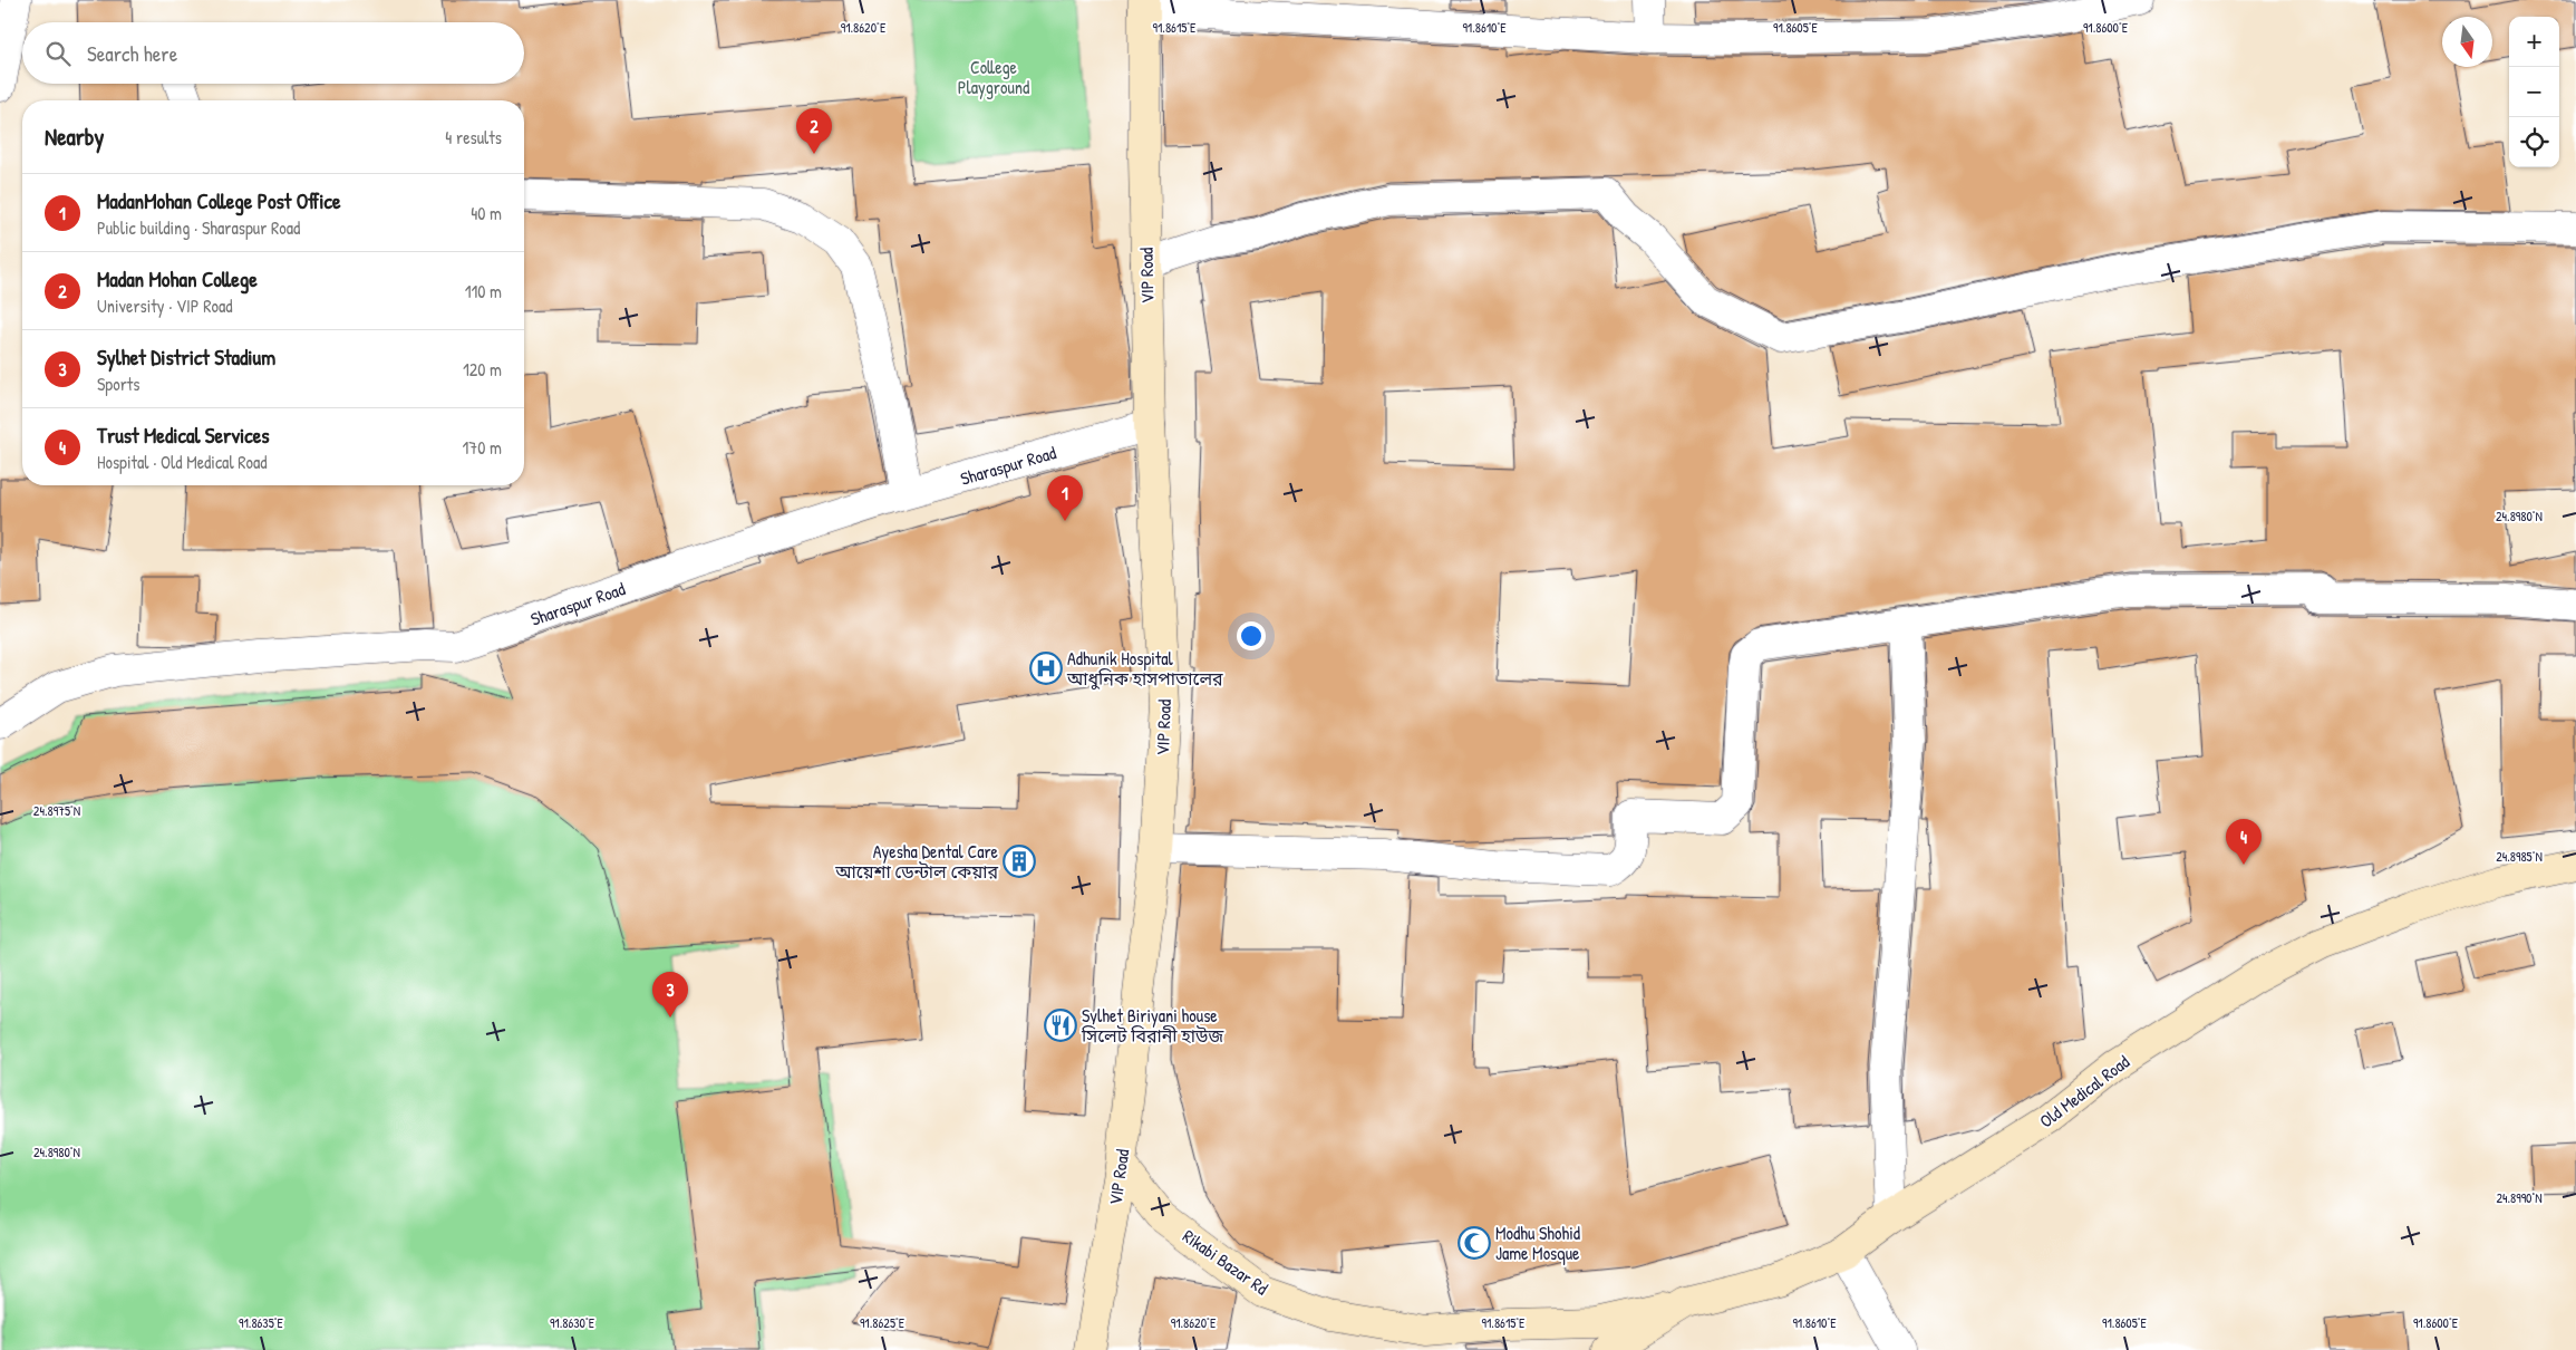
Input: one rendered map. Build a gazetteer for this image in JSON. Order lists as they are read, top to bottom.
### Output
{
  "streets": {
    "street": [
      "VIP Road",
      "Sharaspur Road",
      "Old Medical Road",
      "Rikabi Bazar Rd"
    ]
  },
  "crossings": [
    ["VIP Road", "Sharaspur Road"],
    ["VIP Road", "Rikabi Bazar Rd"],
    ["Old Medical Road", "Rikabi Bazar Rd"]
  ],
  "parks": ["College Playground"],
  "places": {
    "hospital": ["Adhunik Hospital আধুনিক হাসপাতালের"],
    "building": ["Ayesha Dental Care আয়েশা ডেন্টাল কেয়ার"],
    "restaurant": ["Sylhet Biriyani house সিলেট বিরানী হাউজ"],
    "mosque": ["Modhu Shohid Jame Mosque"]
  },
  "north": "bottom",
  "page": {
    "map_buttons": ["+", "−"],
    "search": "Search here",
    "heading": ["Nearby", "4 results"],
    "pins": [
      "2",
      "1",
      "4",
      "3"
    ],
    "list": [
      {
        "mark": "1",
        "name": "MadanMohan College Post Office",
        "note": "Public building · Sharaspur Road",
        "value": "40 m"
      },
      {
        "mark": "2",
        "name": "Madan Mohan College",
        "note": "University · VIP Road",
        "value": "110 m"
      },
      {
        "mark": "3",
        "name": "Sylhet District Stadium",
        "note": "Sports",
        "value": "120 m"
      },
      {
        "mark": "4",
        "name": "Trust Medical Services",
        "note": "Hospital · Old Medical Road",
        "value": "170 m"
      }
    ]
  },
  "coordinates": [
    "91.8620°E",
    "91.8615°E",
    "91.8610°E",
    "91.8605°E",
    "91.8600°E",
    "24.8980°N",
    "24.8975°N",
    "24.8985°N",
    "24.8990°N",
    "91.8635°E",
    "91.8630°E",
    "91.8625°E"
  ]
}
